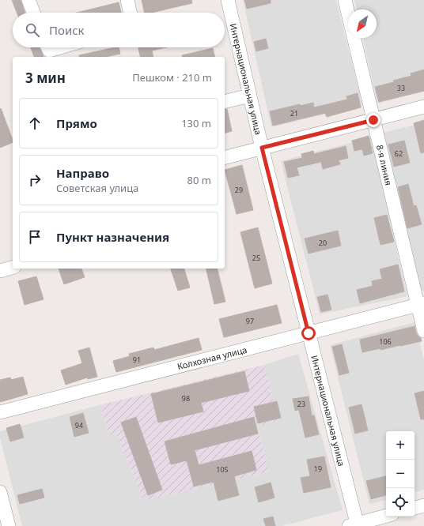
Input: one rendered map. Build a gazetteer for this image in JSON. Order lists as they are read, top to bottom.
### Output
{
  "streets": {
    "street": ["Интернациональная улица", "8-я линия", "Колхозная улица"]
  },
  "crossings": [
    ["Интернациональная улица", "Колхозная улица"],
    ["8-я линия", "Колхозная улица"]
  ],
  "house_numbers": [
    "33",
    "21",
    "62",
    "29",
    "20",
    "25",
    "97",
    "106",
    "91",
    "98",
    "23",
    "94",
    "19",
    "105"
  ],
  "north": "bottom left",
  "page": {
    "search": "Поиск",
    "heading": ["3 мин", "Пешком · 210 m"],
    "list": [
      ["Прямо", "130 m"],
      ["Направо", "Советская улица", "80 m"],
      "Пункт назначения"
    ],
    "map_buttons": ["+", "−"]
  }
}
